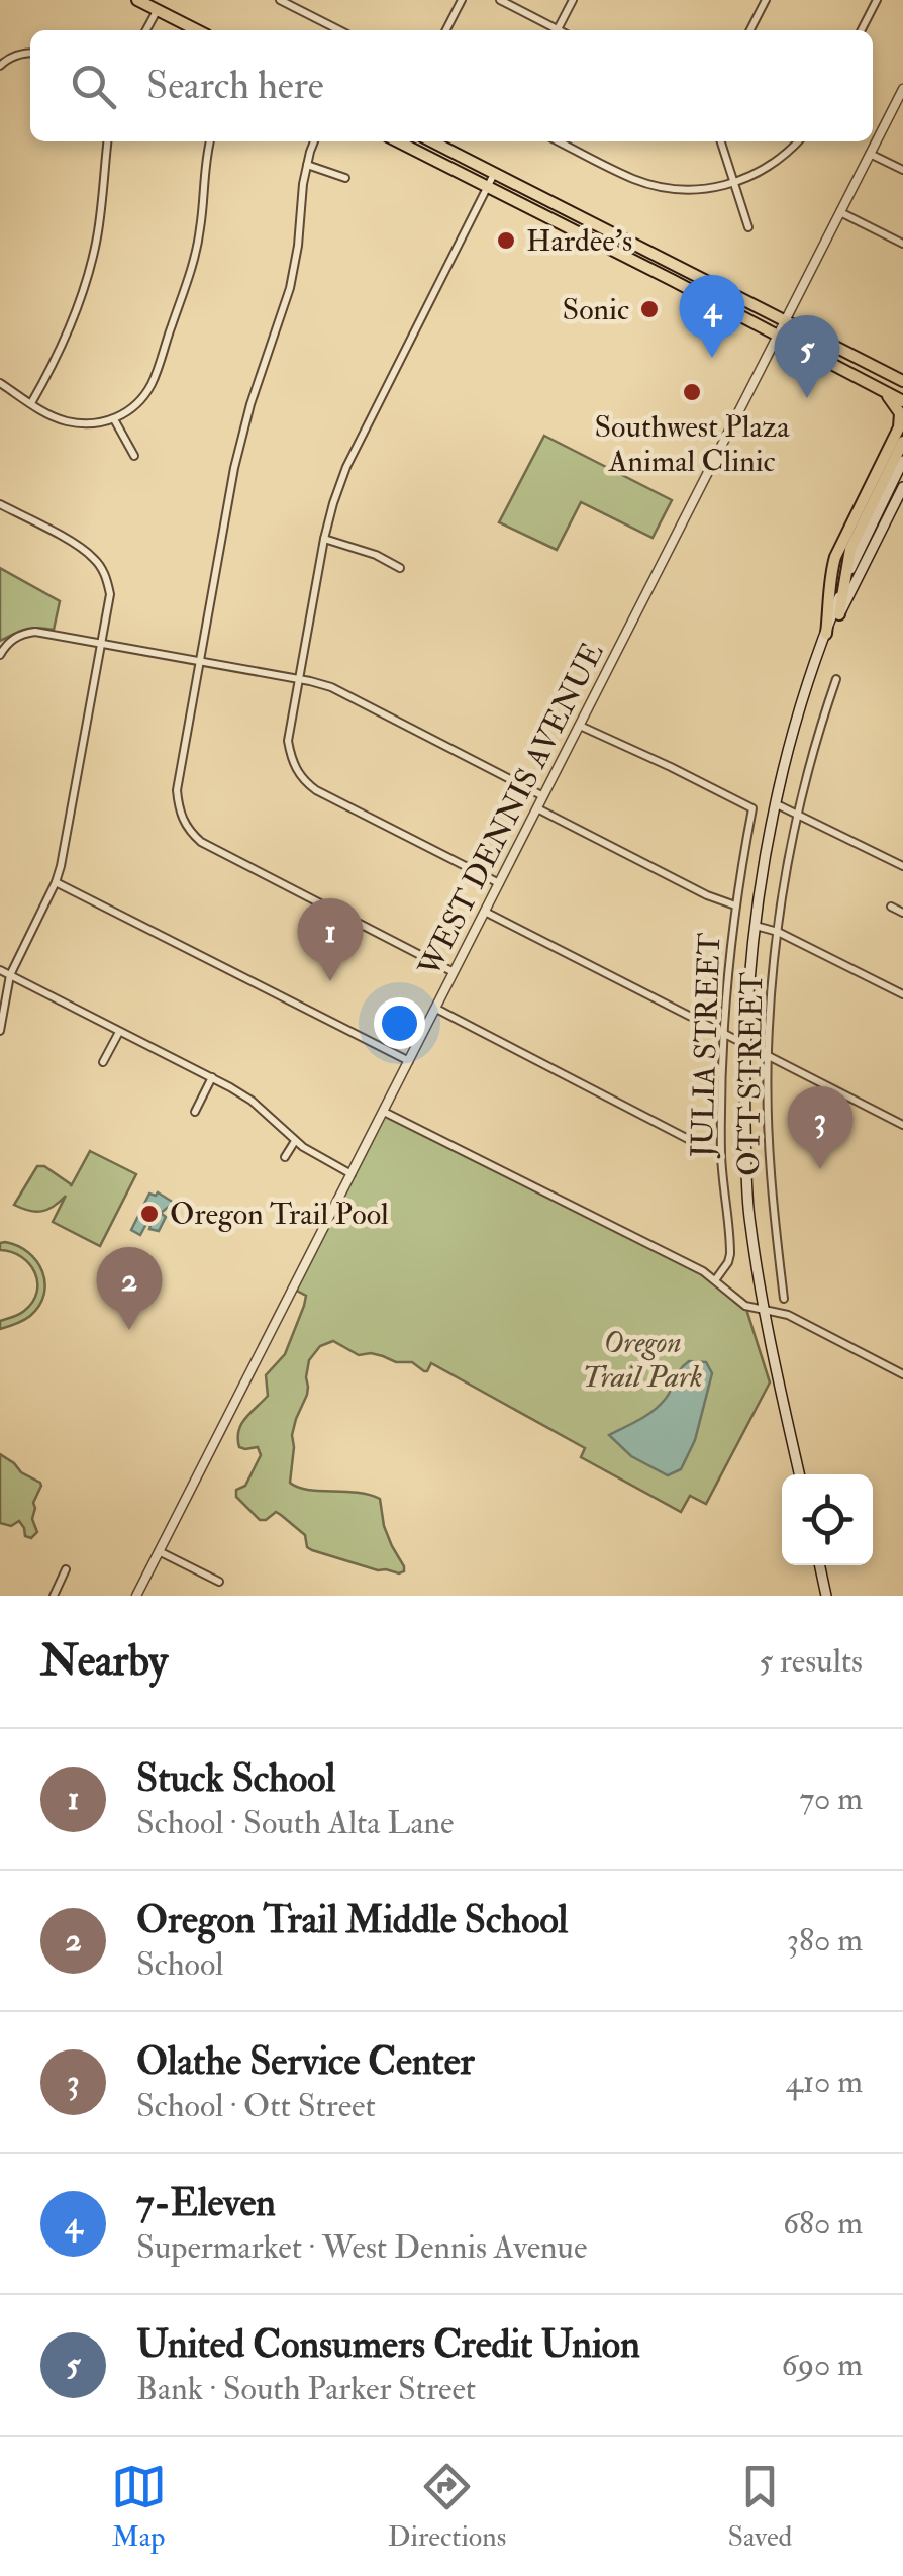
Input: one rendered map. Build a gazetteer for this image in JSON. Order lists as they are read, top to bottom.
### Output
{
  "streets": {
    "street": ["WEST DENNIS AVENUE", "JULIA STREET", "OTT STREET"]
  },
  "crossings": [
    ["WEST DENNIS AVENUE", "JULIA STREET"]
  ],
  "parks": ["Oregon Trail Park"],
  "places": [
    "Hardee's",
    "Sonic",
    "Southwest Plaza Animal Clinic",
    "Oregon Trail Pool"
  ],
  "page": {
    "search": "Search here",
    "pins": [
      "4",
      "5",
      "1",
      "3",
      "2"
    ],
    "heading": ["Nearby", "5 results"],
    "list": [
      {
        "mark": "1",
        "name": "Stuck School",
        "note": "School · South Alta Lane",
        "value": "70 m"
      },
      {
        "mark": "2",
        "name": "Oregon Trail Middle School",
        "note": "School",
        "value": "380 m"
      },
      {
        "mark": "3",
        "name": "Olathe Service Center",
        "note": "School · Ott Street",
        "value": "410 m"
      },
      {
        "mark": "4",
        "name": "7-Eleven",
        "note": "Supermarket · West Dennis Avenue",
        "value": "680 m"
      },
      {
        "mark": "5",
        "name": "United Consumers Credit Union",
        "note": "Bank · South Parker Street",
        "value": "690 m"
      }
    ],
    "nav": ["Map", "Directions", "Saved"]
  }
}
